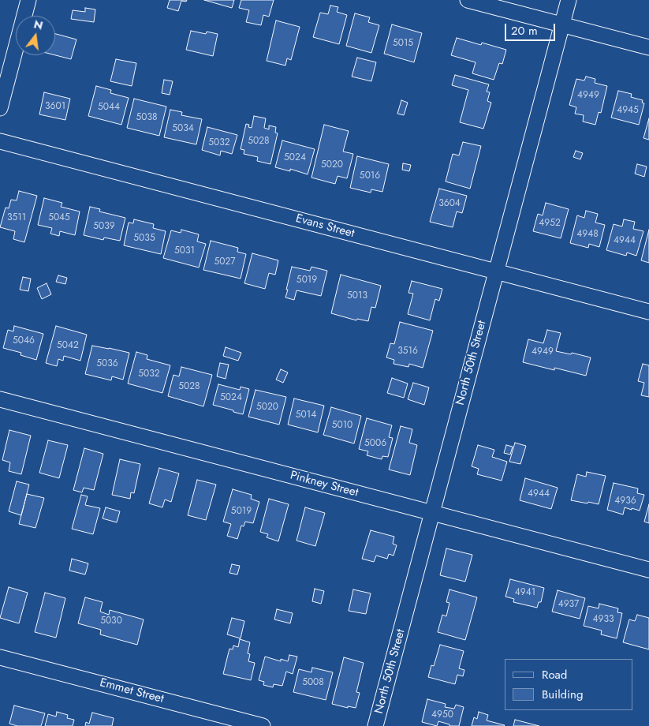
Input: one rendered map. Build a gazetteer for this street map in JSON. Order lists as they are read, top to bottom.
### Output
{
  "streets": {
    "street": [
      "Evans Street",
      "North 50th Street",
      "Pinkney Street",
      "Emmet Street"
    ]
  },
  "crossings": [
    ["Evans Street", "North 50th Street"],
    ["North 50th Street", "Pinkney Street"]
  ],
  "house_numbers": [
    "5015",
    "4949",
    "3601",
    "5044",
    "4945",
    "5038",
    "5034",
    "5028",
    "5032",
    "5024",
    "5020",
    "5016",
    "3604",
    "3511",
    "5045",
    "4952",
    "5039",
    "4948",
    "5035",
    "4944",
    "5031",
    "5027",
    "5019",
    "5013",
    "5046",
    "5042",
    "3516",
    "4949",
    "5036",
    "5032",
    "5028",
    "5024",
    "5020",
    "5014",
    "5010",
    "5006",
    "4944",
    "4936",
    "5019",
    "4941",
    "4937",
    "4933",
    "5030",
    "5008",
    "4950"
  ],
  "legend": ["Road", "Building"],
  "scale_bar": "20 m",
  "north": "top"
}
